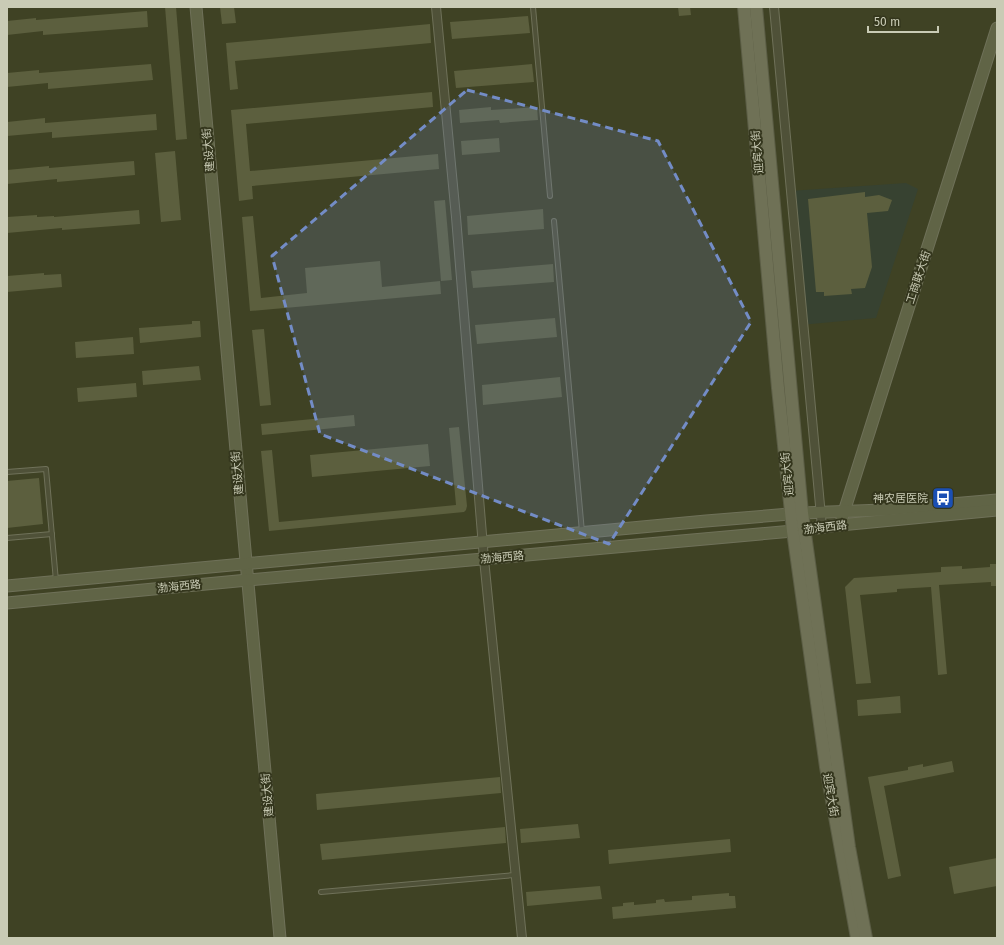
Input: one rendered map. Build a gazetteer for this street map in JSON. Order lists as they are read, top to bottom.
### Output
{
  "streets": {
    "main road": [
      "建设大街",
      "迎宾大街",
      "工商联大街",
      "渤海西路"
    ]
  },
  "crossings": [
    ["建设大街", "渤海西路"],
    ["迎宾大街", "渤海西路"],
    ["工商联大街", "渤海西路"]
  ],
  "places": {
    "bus stop": ["神农居医院"]
  },
  "scale_bar": "50 m"
}
